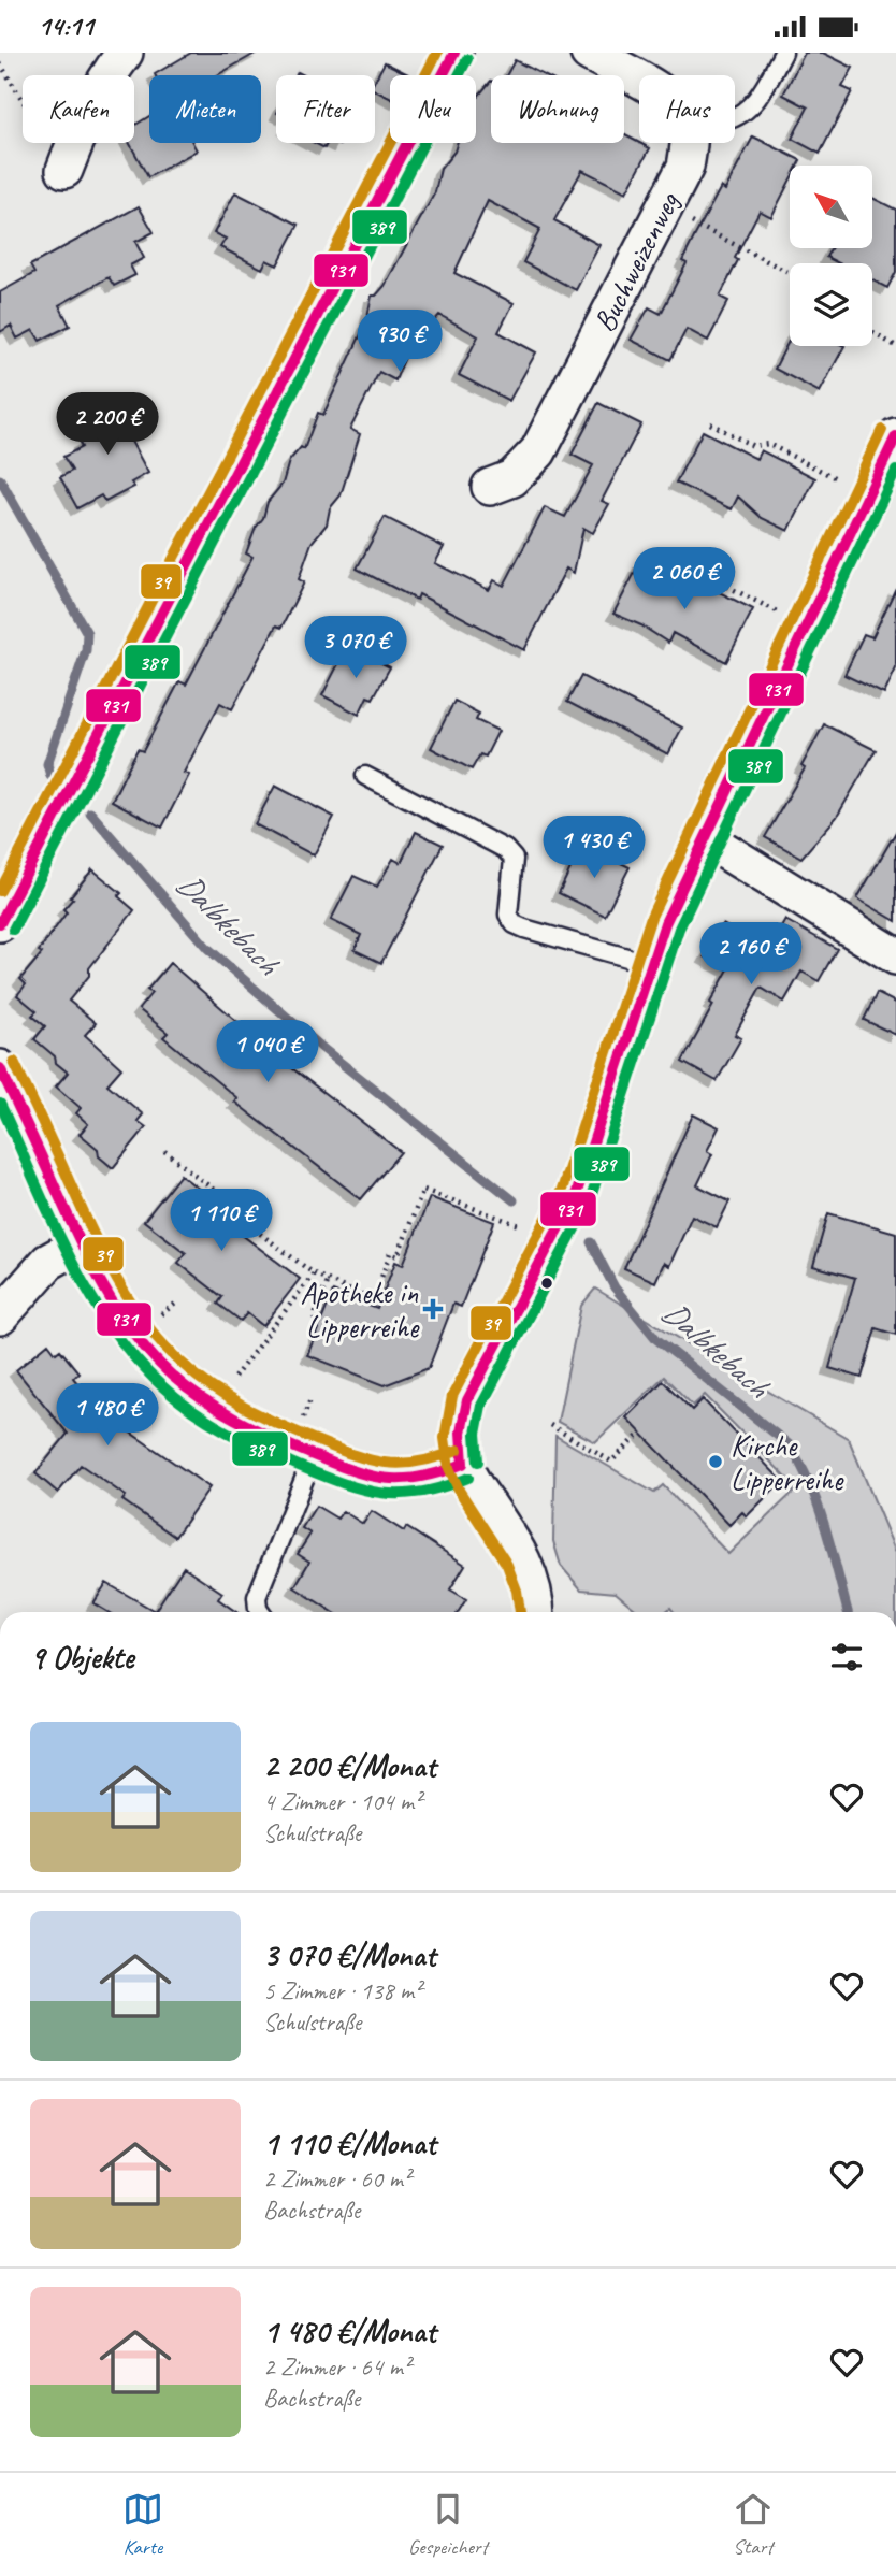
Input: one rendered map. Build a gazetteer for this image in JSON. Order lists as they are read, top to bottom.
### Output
{
  "streets": {
    "street": ["Buchweizenweg"]
  },
  "water": ["Dalbkebach"],
  "places": {
    "health": ["Apotheke in Lipperreihe"],
    "other": ["Kirche Lipperreihe"]
  },
  "lines": ["transit line 931", "transit line 39", "transit line 389"],
  "north": "top left",
  "page": {
    "status": "14:11",
    "chip": [
      "Kaufen",
      "Mieten",
      "Filter",
      "Neu",
      "Wohnung",
      "Haus"
    ],
    "price": [
      "930 €",
      "2 200 €",
      "2 060 €",
      "3 070 €",
      "1 430 €",
      "2 160 €",
      "1 040 €",
      "1 110 €",
      "1 480 €"
    ],
    "heading": "9 Objekte",
    "list": [
      {
        "name": "2 200 €/Monat",
        "note": "4 Zimmer · 104 m² · Schulstraße"
      },
      {
        "name": "3 070 €/Monat",
        "note": "5 Zimmer · 138 m² · Schulstraße"
      },
      {
        "name": "1 110 €/Monat",
        "note": "2 Zimmer · 60 m² · Bachstraße"
      },
      {
        "name": "1 480 €/Monat",
        "note": "2 Zimmer · 64 m² · Bachstraße"
      }
    ],
    "tabs": ["Karte", "Gespeichert", "Start"]
  }
}
